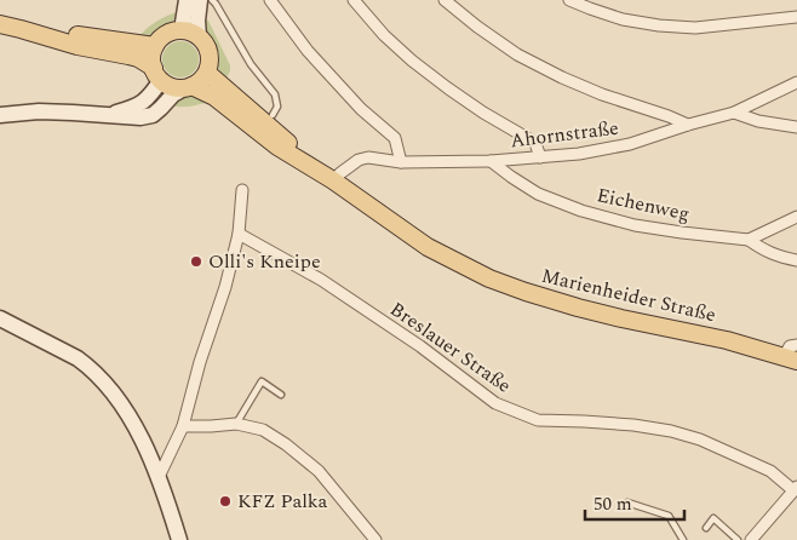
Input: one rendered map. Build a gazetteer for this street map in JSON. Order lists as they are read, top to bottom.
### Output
{
  "streets": {
    "main road": ["Marienheider Straße"],
    "street": ["Ahornstraße", "Eichenweg", "Breslauer Straße"]
  },
  "crossings": [
    ["Ahornstraße", "Eichenweg"],
    ["Ahornstraße", "Marienheider Straße"]
  ],
  "places": ["Olli's Kneipe", "KFZ Palka"],
  "scale_bar": "50 m"
}
